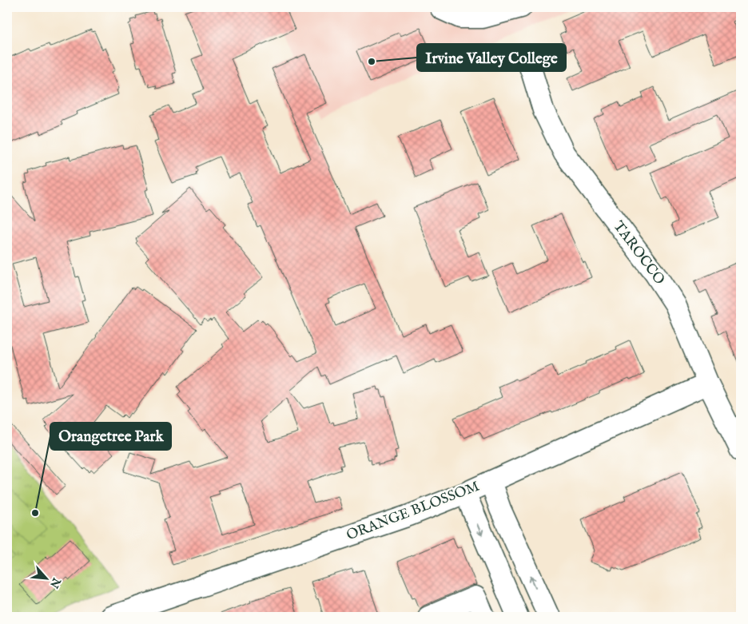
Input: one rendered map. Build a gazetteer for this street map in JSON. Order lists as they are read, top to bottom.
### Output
{
  "streets": {
    "street": ["TAROCCO", "ORANGE BLOSSOM"]
  },
  "crossings": [
    ["TAROCCO", "ORANGE BLOSSOM"]
  ],
  "places": ["Irvine Valley College", "Orangetree Park"],
  "north": "bottom right"
}
